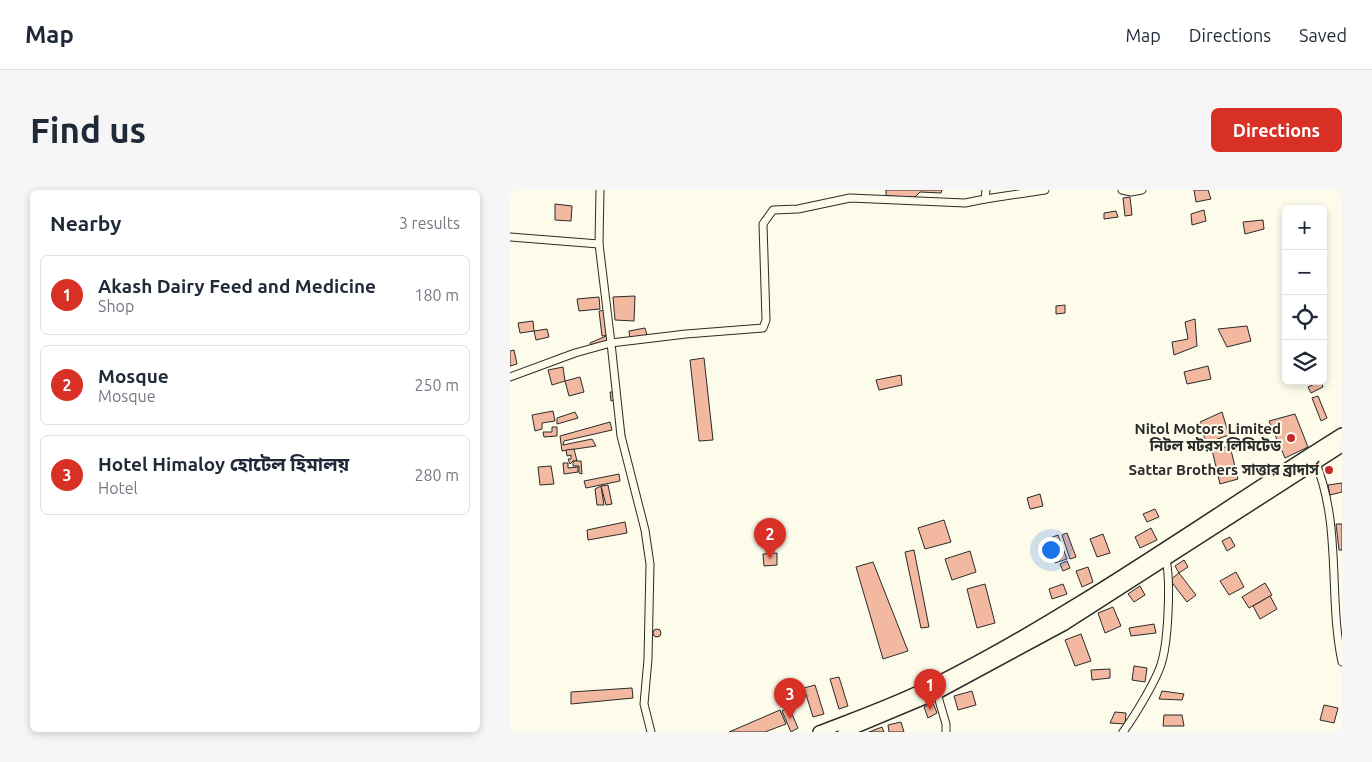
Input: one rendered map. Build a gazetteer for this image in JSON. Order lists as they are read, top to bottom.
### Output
{
  "places": ["Nitol Motors Limited নিটল মটরস লিমিটেড", "Sattar Brothers সাত্তার ব্রাদার্স"],
  "page": {
    "header": "Map",
    "nav": ["Map", "Directions", "Saved"],
    "buttons": "Directions",
    "title": "Find us",
    "heading": ["Nearby", "3 results"],
    "map_buttons": ["+", "−"],
    "list": [
      {
        "mark": "1",
        "name": "Akash Dairy Feed and Medicine",
        "note": "Shop",
        "value": "180 m"
      },
      {
        "mark": "2",
        "name": "Mosque",
        "note": "Mosque",
        "value": "250 m"
      },
      {
        "mark": "3",
        "name": "Hotel Himaloy হোটেল হিমালয়",
        "note": "Hotel",
        "value": "280 m"
      }
    ],
    "pins": ["2", "1", "3"]
  }
}
